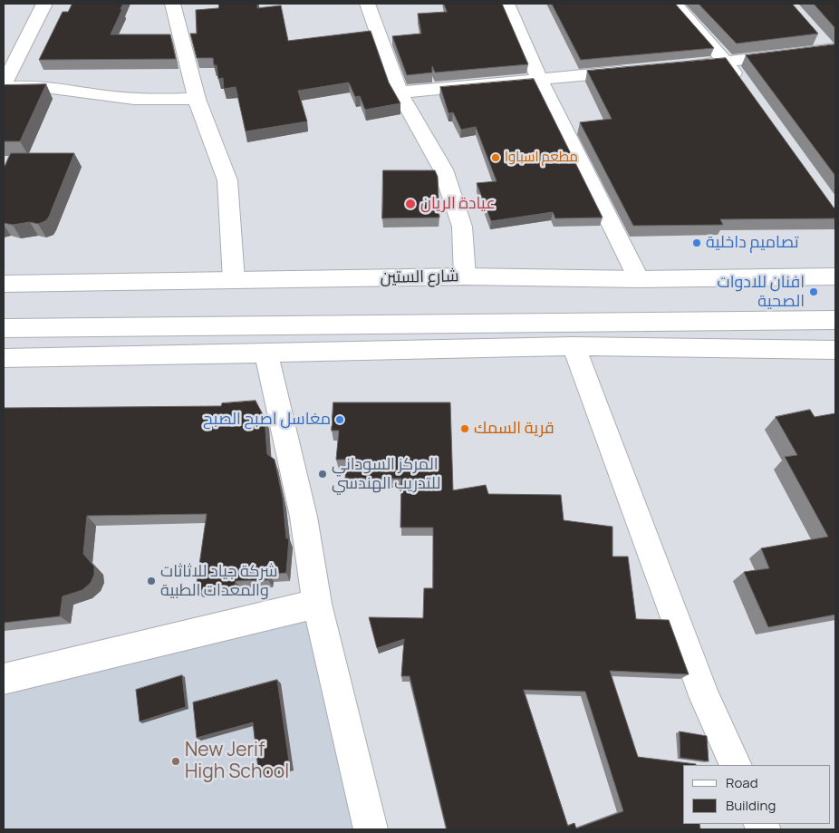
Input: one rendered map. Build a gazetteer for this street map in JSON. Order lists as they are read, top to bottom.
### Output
{
  "streets": {
    "street": ["شارع الستين"]
  },
  "places": [
    "مطعم اسباوا",
    "عيادة الريان",
    "تصاميم داخلية",
    "افنان للادوات الصحية",
    "مغاسل اصبح الصبح",
    "قرية السمك",
    "المركز السوداني للتدريب الهندسي",
    "شركة جياد للاثاثات والمعدات الطبية",
    "New Jerif High School"
  ],
  "legend": ["Road", "Building"]
}
